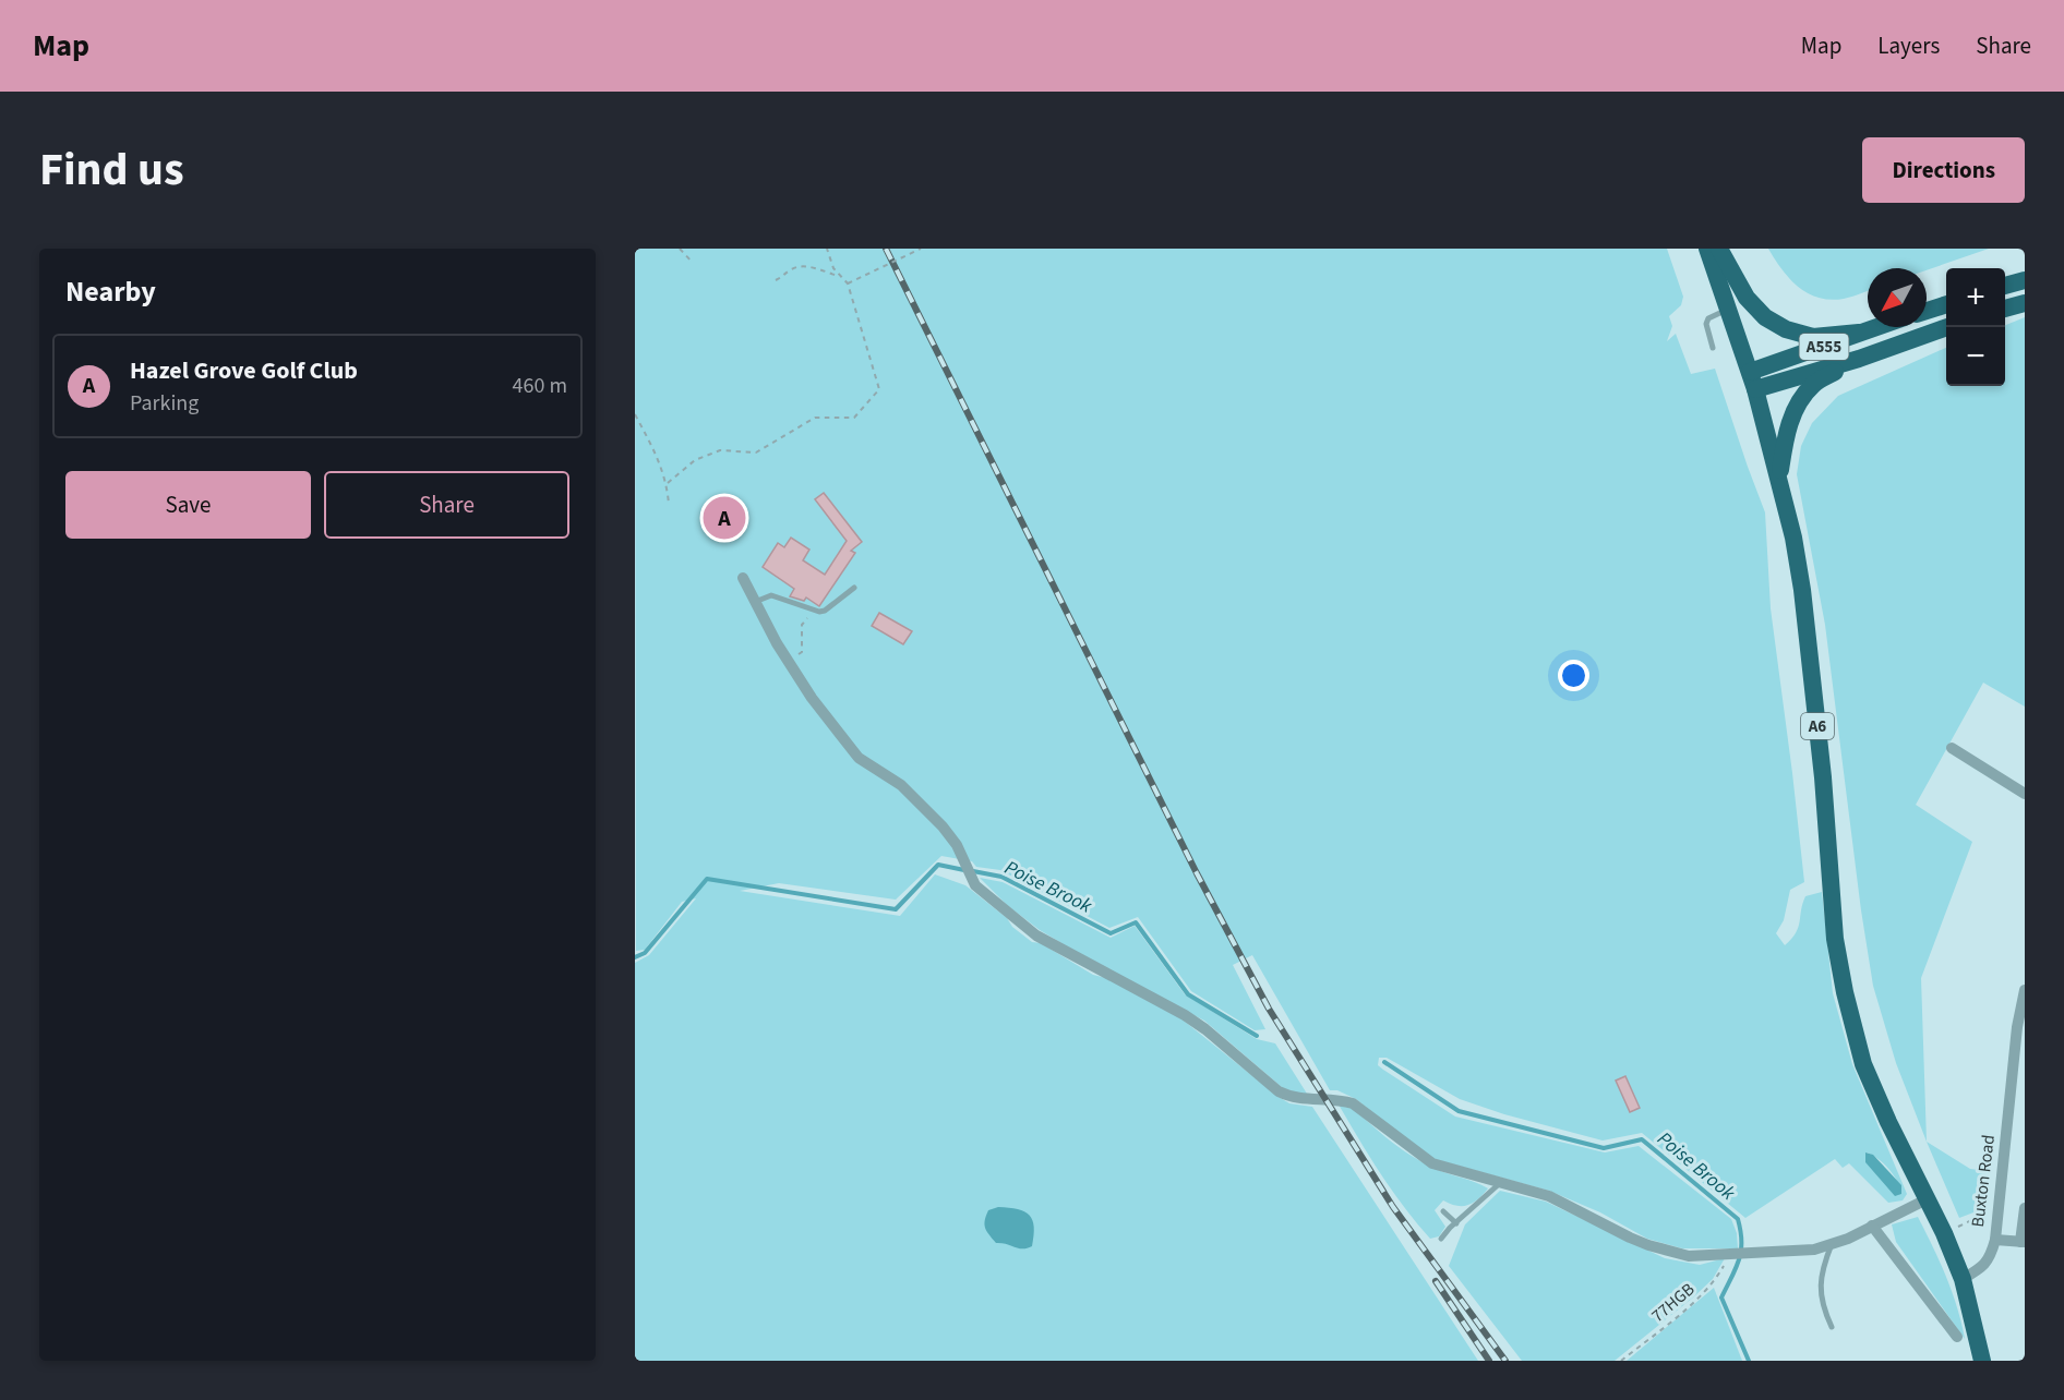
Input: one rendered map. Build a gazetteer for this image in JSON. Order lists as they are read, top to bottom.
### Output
{
  "streets": {
    "highway": ["A555", "A6"],
    "street": ["Buxton Road"],
    "path": ["77HGB"]
  },
  "crossings": [
    ["A555", "A6"],
    ["A6", "Buxton Road"]
  ],
  "water": ["Poise Brook"],
  "north": "bottom left",
  "page": {
    "header": "Map",
    "nav": ["Map", "Layers", "Share"],
    "title": "Find us",
    "buttons": [
      "Directions",
      ["Save", "Share"]
    ],
    "heading": "Nearby",
    "map_buttons": ["+", "−"],
    "list": [
      {
        "mark": "A",
        "name": "Hazel Grove Golf Club",
        "note": "Parking",
        "value": "460 m"
      }
    ],
    "pins": "A"
  }
}
